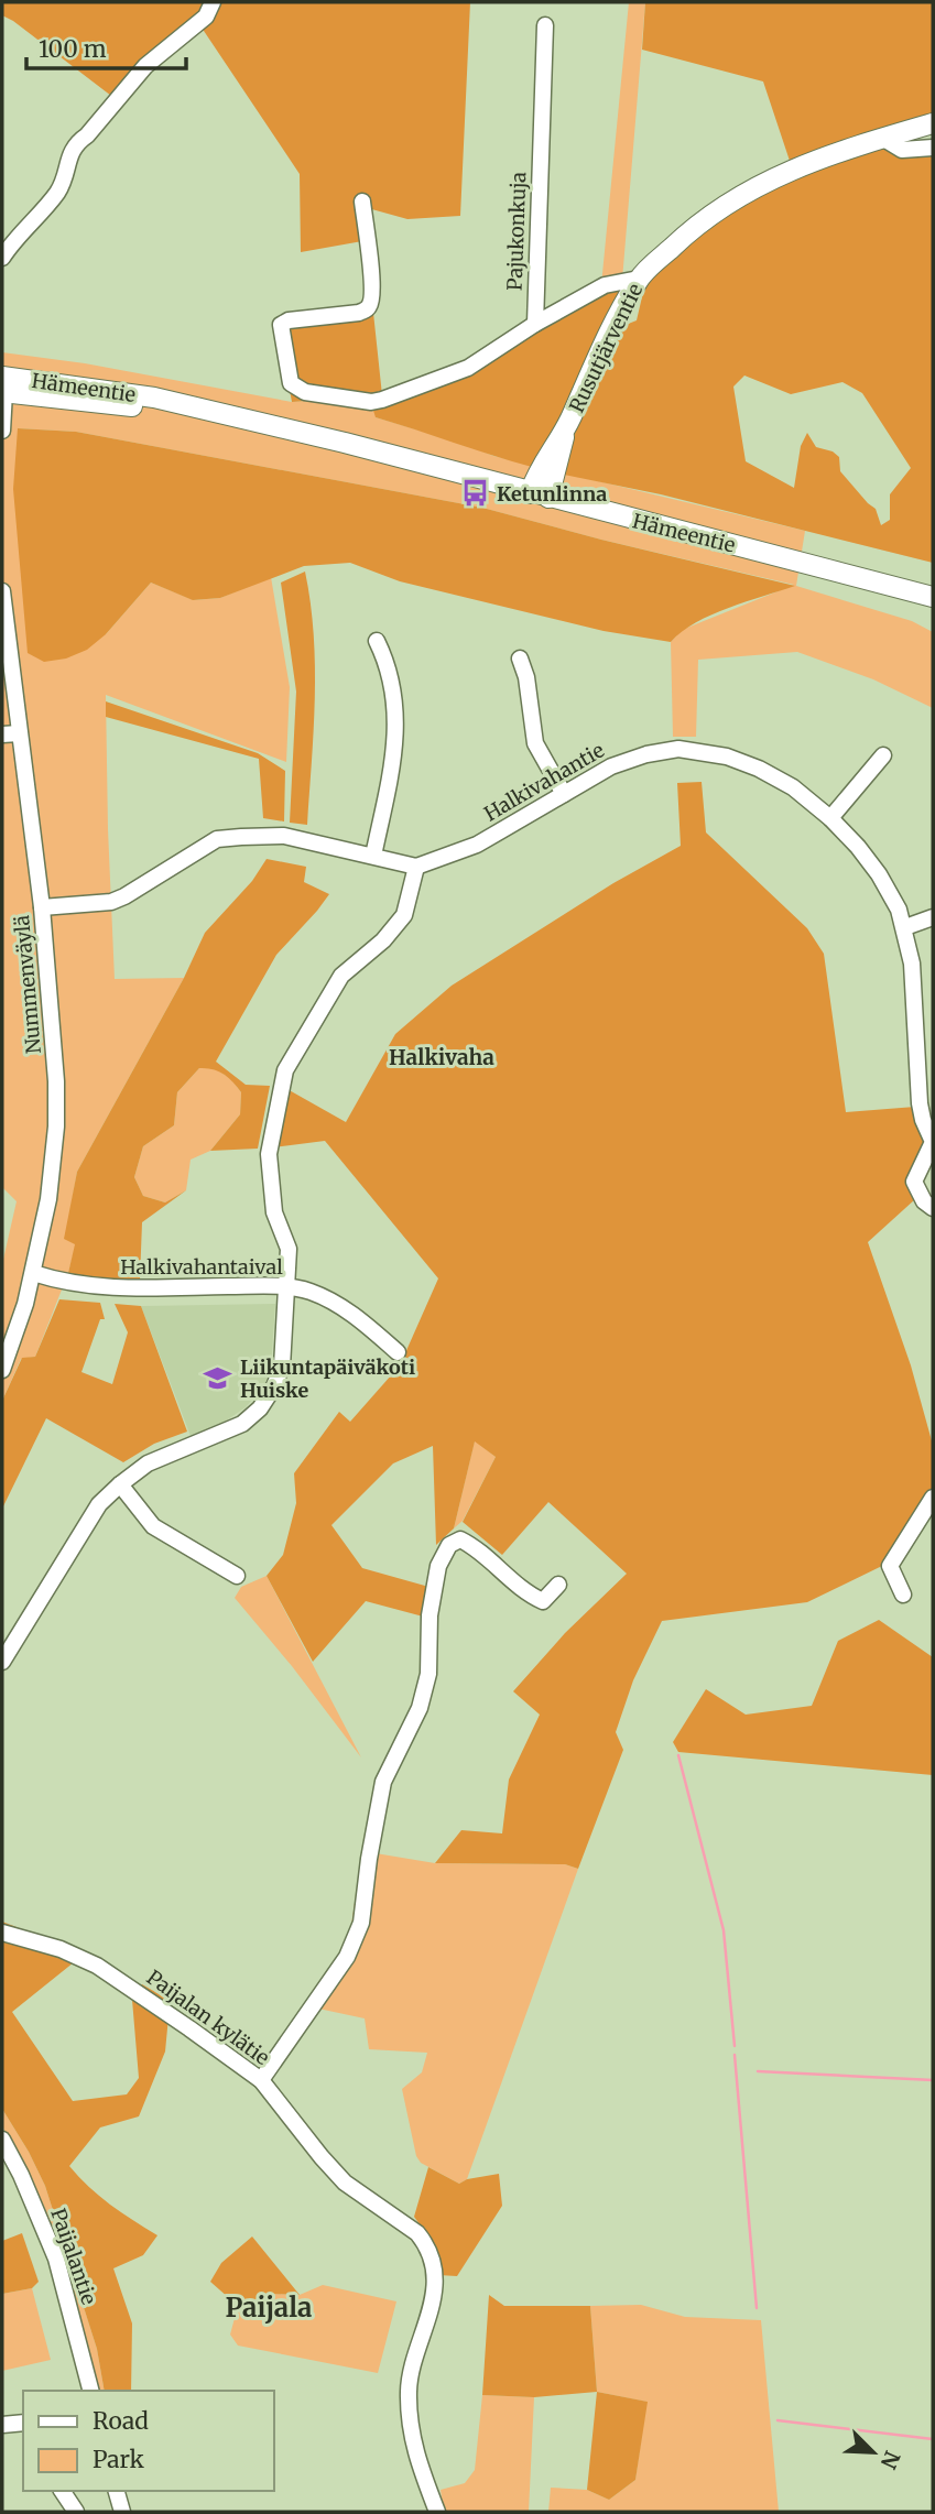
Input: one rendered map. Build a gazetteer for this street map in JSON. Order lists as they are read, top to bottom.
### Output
{
  "streets": {
    "main road": ["Rusutjärventie", "Hämeentie"],
    "street": [
      "Pajukonkuja",
      "Halkivahantie",
      "Nummenväylä",
      "Halkivahantaival",
      "Paijalan kylätie",
      "Paijalantie"
    ]
  },
  "crossings": [
    ["Rusutjärventie", "Hämeentie"],
    ["Nummenväylä", "Halkivahantaival"]
  ],
  "districts": ["Halkivaha", "Paijala"],
  "places": {
    "bus stop": ["Ketunlinna"],
    "school or university": ["Liikuntapäiväkoti Huiske"]
  },
  "legend": ["Road", "Park"],
  "scale_bar": "100 m",
  "north": "bottom right"
}
